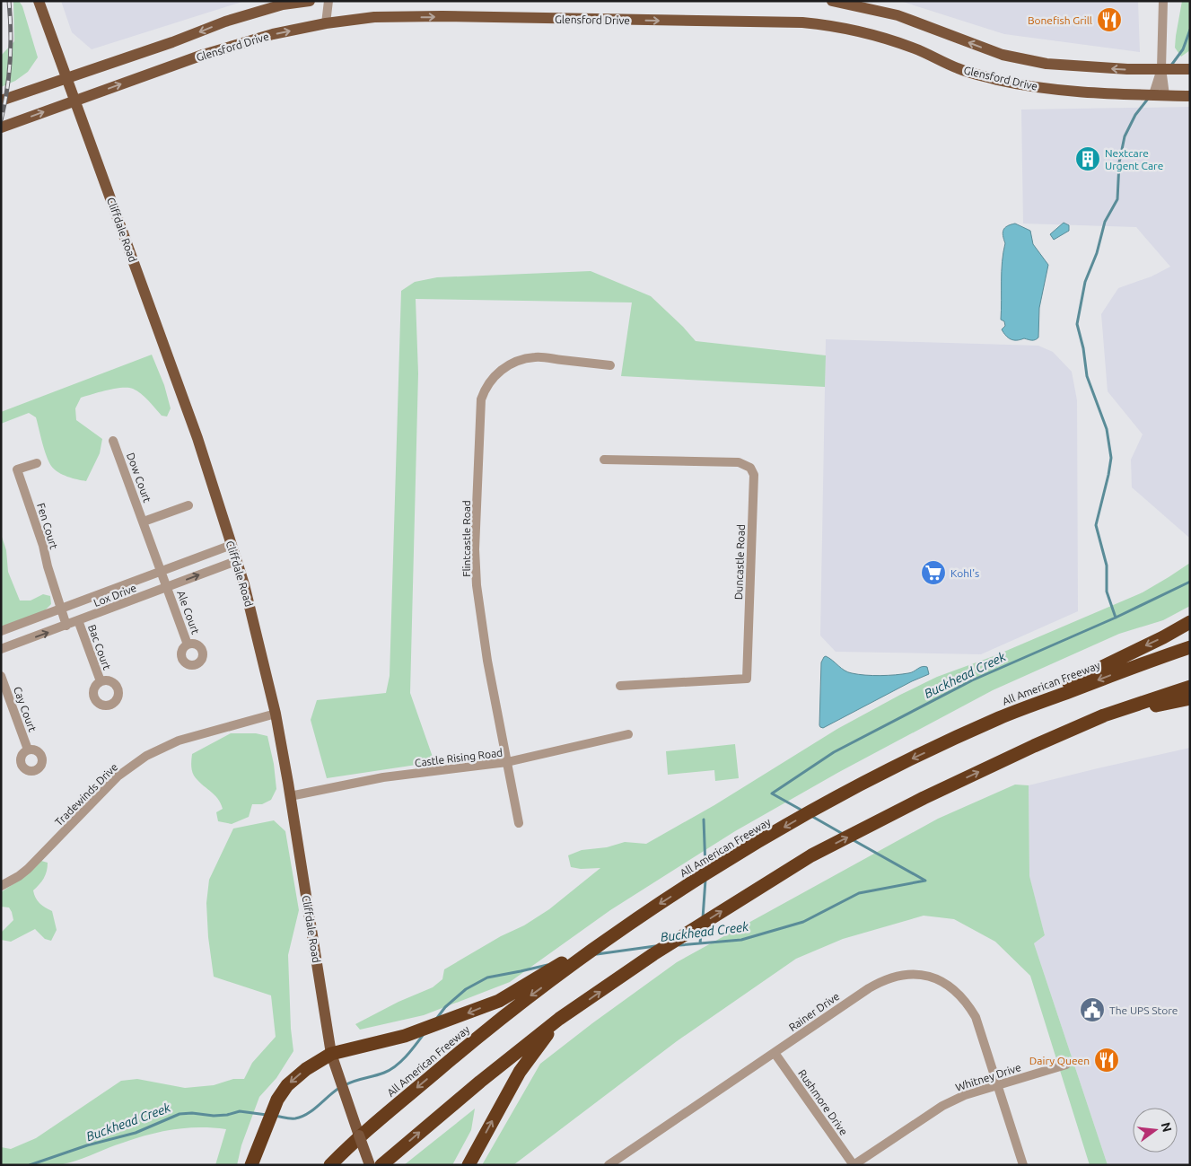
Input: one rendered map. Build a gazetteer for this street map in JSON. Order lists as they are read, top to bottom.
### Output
{
  "streets": {
    "highway": ["All American Freeway"],
    "main road": ["Glensford Drive", "Cliffdale Road"],
    "street": [
      "Dow Court",
      "Fen Court",
      "Flintcastle Road",
      "Duncastle Road",
      "Lox Drive",
      "Ale Court",
      "Bac Court",
      "Cay Court",
      "Castle Rising Road",
      "Tradewinds Drive",
      "Rainer Drive",
      "Whitney Drive",
      "Rushmore Drive"
    ]
  },
  "crossings": [
    ["Glensford Drive", "Cliffdale Road"],
    ["Cliffdale Road", "Lox Drive"],
    ["Cliffdale Road", "Castle Rising Road"],
    ["Cliffdale Road", "Tradewinds Drive"],
    ["Dow Court", "Lox Drive"],
    ["Dow Court", "Ale Court"],
    ["Fen Court", "Lox Drive"],
    ["Flintcastle Road", "Castle Rising Road"],
    ["Lox Drive", "Ale Court"],
    ["Lox Drive", "Bac Court"],
    ["Rainer Drive", "Whitney Drive"],
    ["Rainer Drive", "Rushmore Drive"],
    ["Whitney Drive", "Rushmore Drive"]
  ],
  "water": ["Buckhead Creek"],
  "places": {
    "restaurant": ["Bonefish Grill", "Dairy Queen"],
    "building": ["Nextcare Urgent Care"],
    "supermarket": ["Kohl's"],
    "public building": ["The UPS Store"]
  },
  "north": "right"
}
